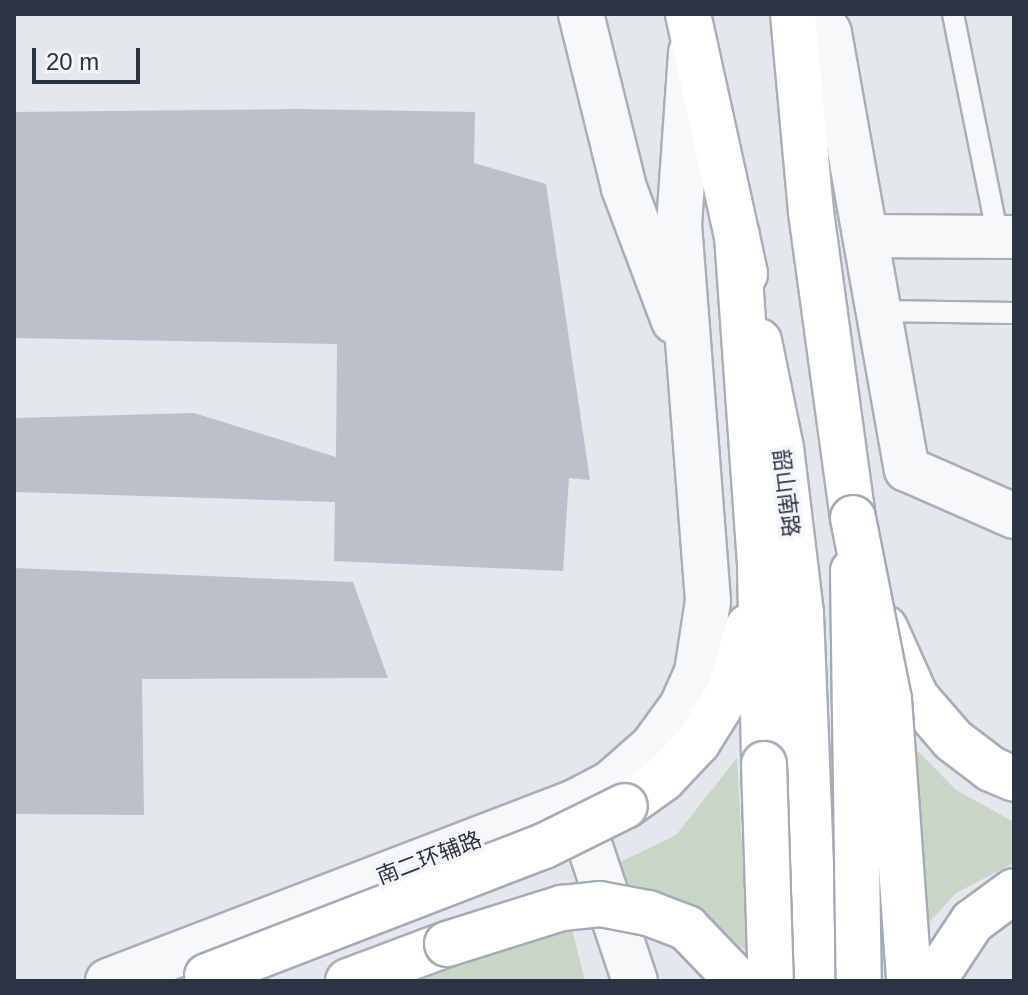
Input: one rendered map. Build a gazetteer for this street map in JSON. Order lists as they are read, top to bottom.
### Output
{
  "streets": {
    "main road": ["韶山南路"],
    "street": ["南二环辅路"]
  },
  "scale_bar": "20 m"
}
